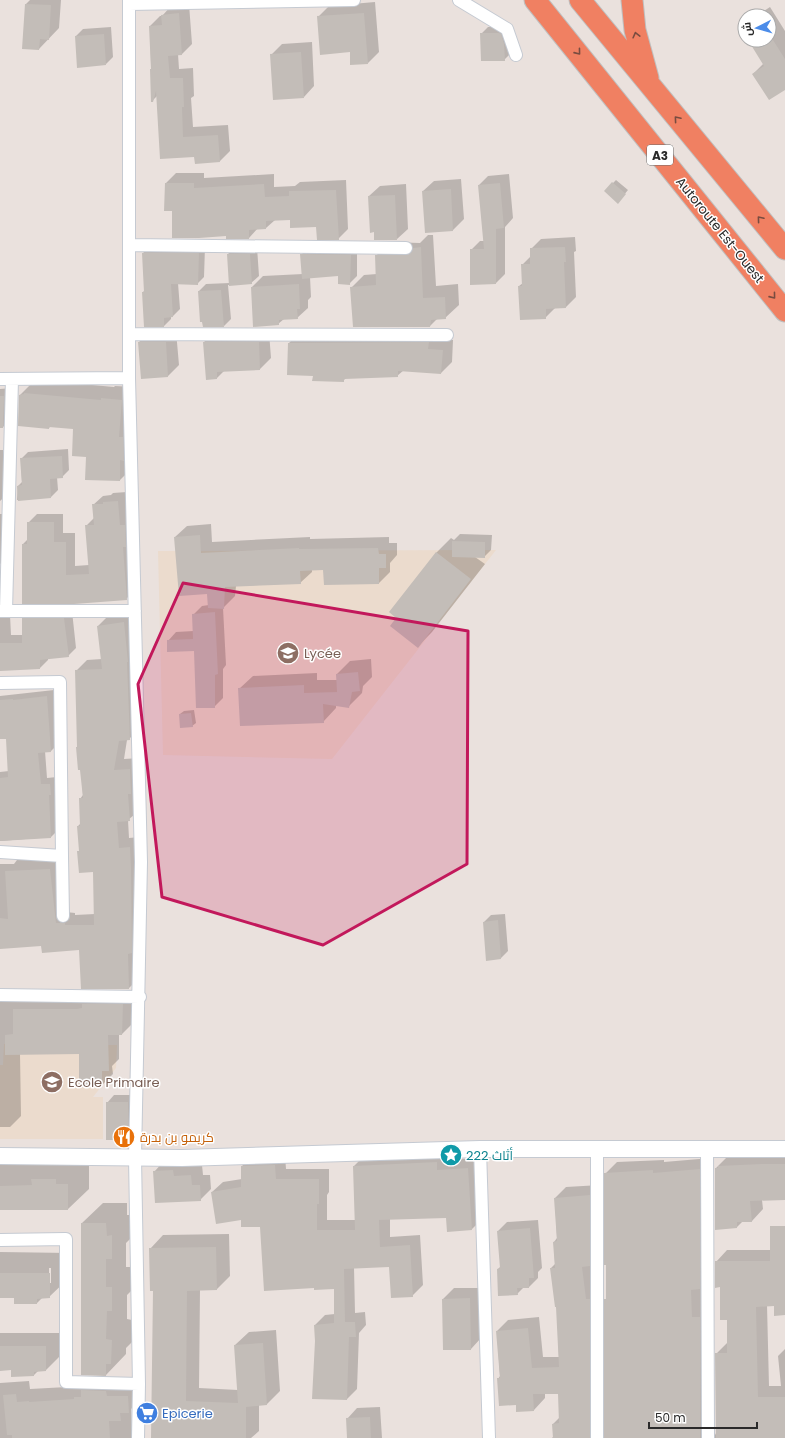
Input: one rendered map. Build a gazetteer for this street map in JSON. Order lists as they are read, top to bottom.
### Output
{
  "streets": {
    "highway": ["A3", "Autoroute Est-Ouest"]
  },
  "places": {
    "school or university": ["Lycée", "Ecole Primaire"],
    "restaurant": ["كريمو بن بدرة"],
    "place": ["أثاث 222"],
    "supermarket": ["Epicerie"]
  },
  "scale_bar": "50 m",
  "north": "left"
}
